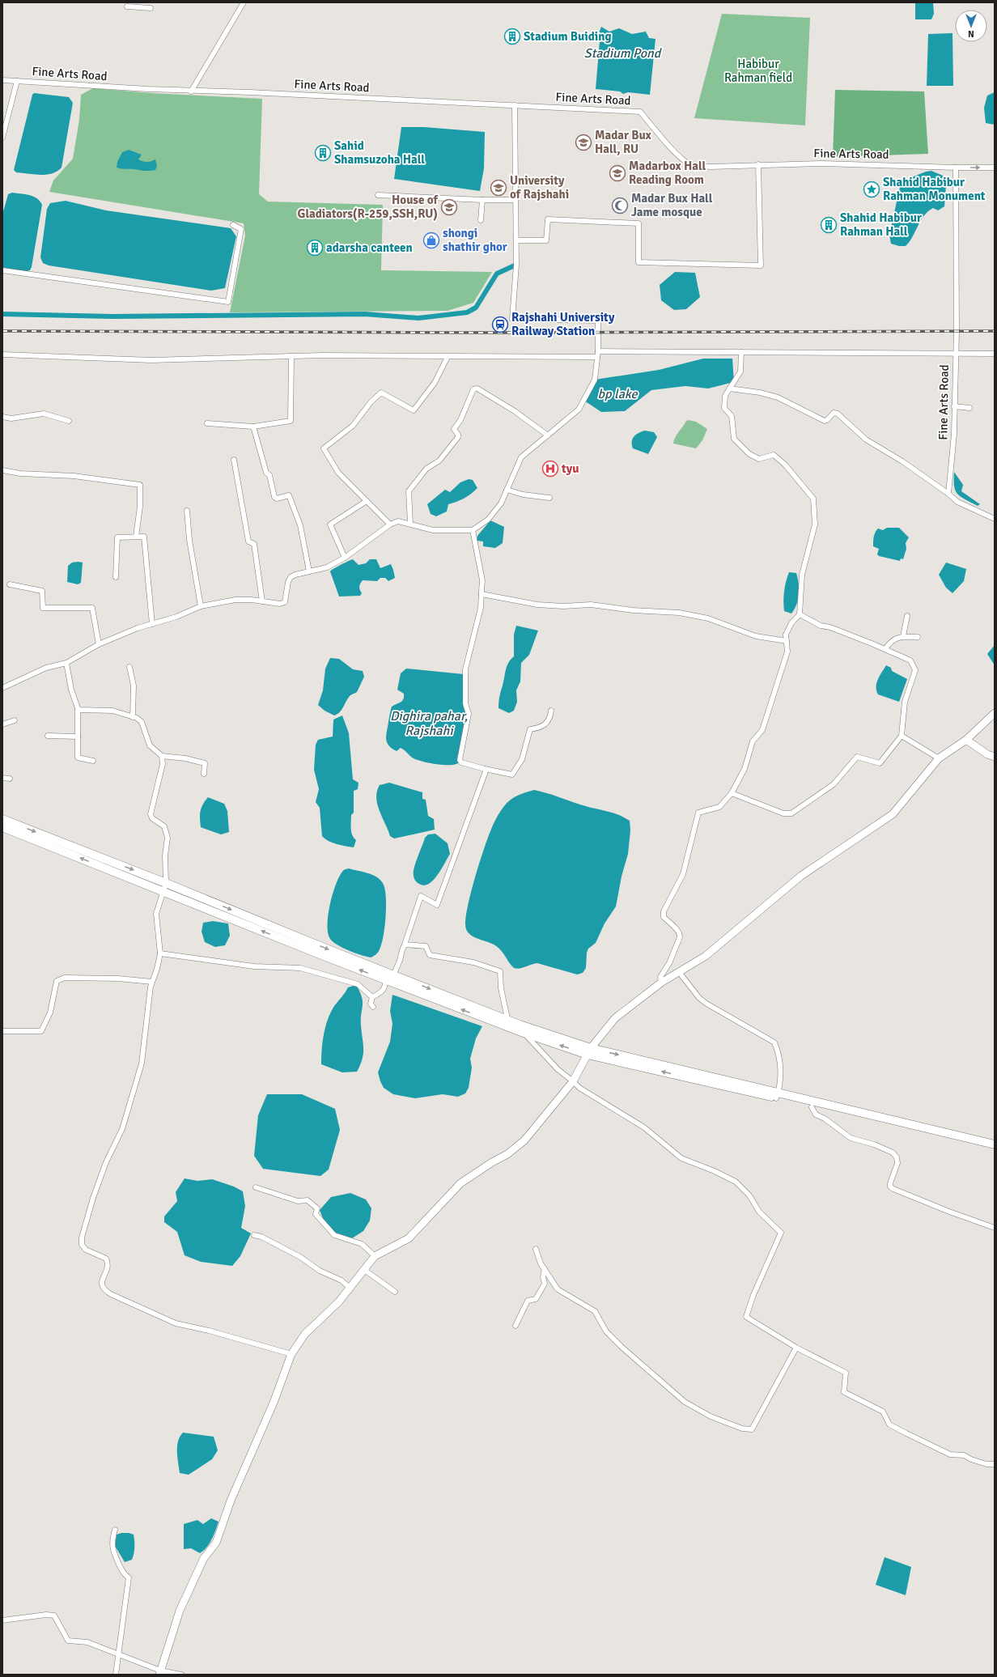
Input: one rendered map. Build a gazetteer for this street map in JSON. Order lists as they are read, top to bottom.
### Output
{
  "streets": {
    "street": ["Fine Arts Road"]
  },
  "water": ["Stadium Pond", "bp lake", "Dighira pahar, Rajshahi"],
  "parks": ["Habibur Rahman field"],
  "places": {
    "building": [
      "Stadium Buiding",
      "Sahid Shamsuzoha Hall",
      "Shahid Habibur Rahman Hall",
      "adarsha canteen"
    ],
    "school or university": [
      "Madar Bux Hall, RU",
      "Madarbox Hall Reading Room",
      "University of Rajshahi",
      "House of Gladiators(R-259,SSH,RU)"
    ],
    "place": ["Shahid Habibur Rahman Monument"],
    "mosque": ["Madar Bux Hall Jame mosque"],
    "shop": ["shongi shathir ghor"],
    "station": ["Rajshahi University Railway Station"],
    "hospital": ["tyu"]
  },
  "north": "bottom"
}
